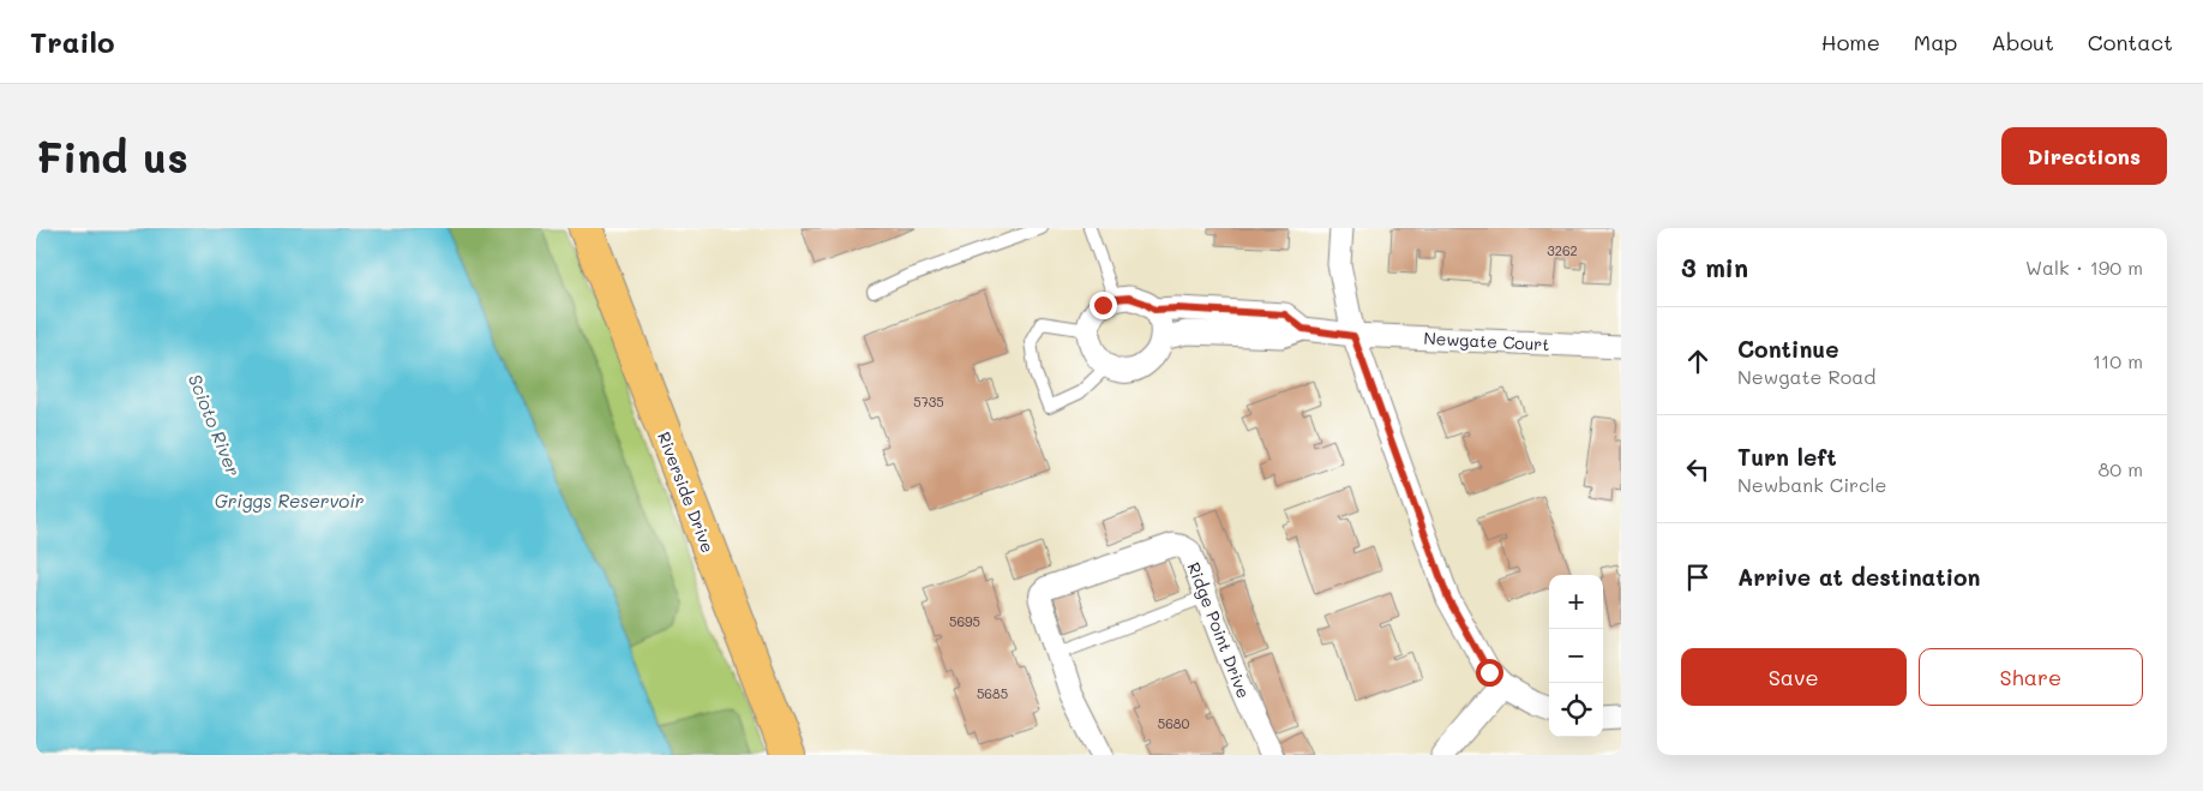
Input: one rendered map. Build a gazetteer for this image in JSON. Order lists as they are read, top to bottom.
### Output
{
  "streets": {
    "main road": ["Riverside Drive"],
    "street": ["Newgate Court", "Ridge Point Drive"]
  },
  "water": ["Scioto River", "Griggs Reservoir"],
  "house_numbers": [
    "3262",
    "5735",
    "5695",
    "5685",
    "5680"
  ],
  "page": {
    "header": "Trailo",
    "nav": [
      "Home",
      "Map",
      "About",
      "Contact"
    ],
    "buttons": [
      "Directions",
      ["Save", "Share"]
    ],
    "title": "Find us",
    "heading": ["3 min", "Walk · 190 m"],
    "list": [
      ["Continue", "Newgate Road", "110 m"],
      ["Turn left", "Newbank Circle", "80 m"],
      "Arrive at destination"
    ],
    "map_buttons": ["+", "−"]
  }
}
